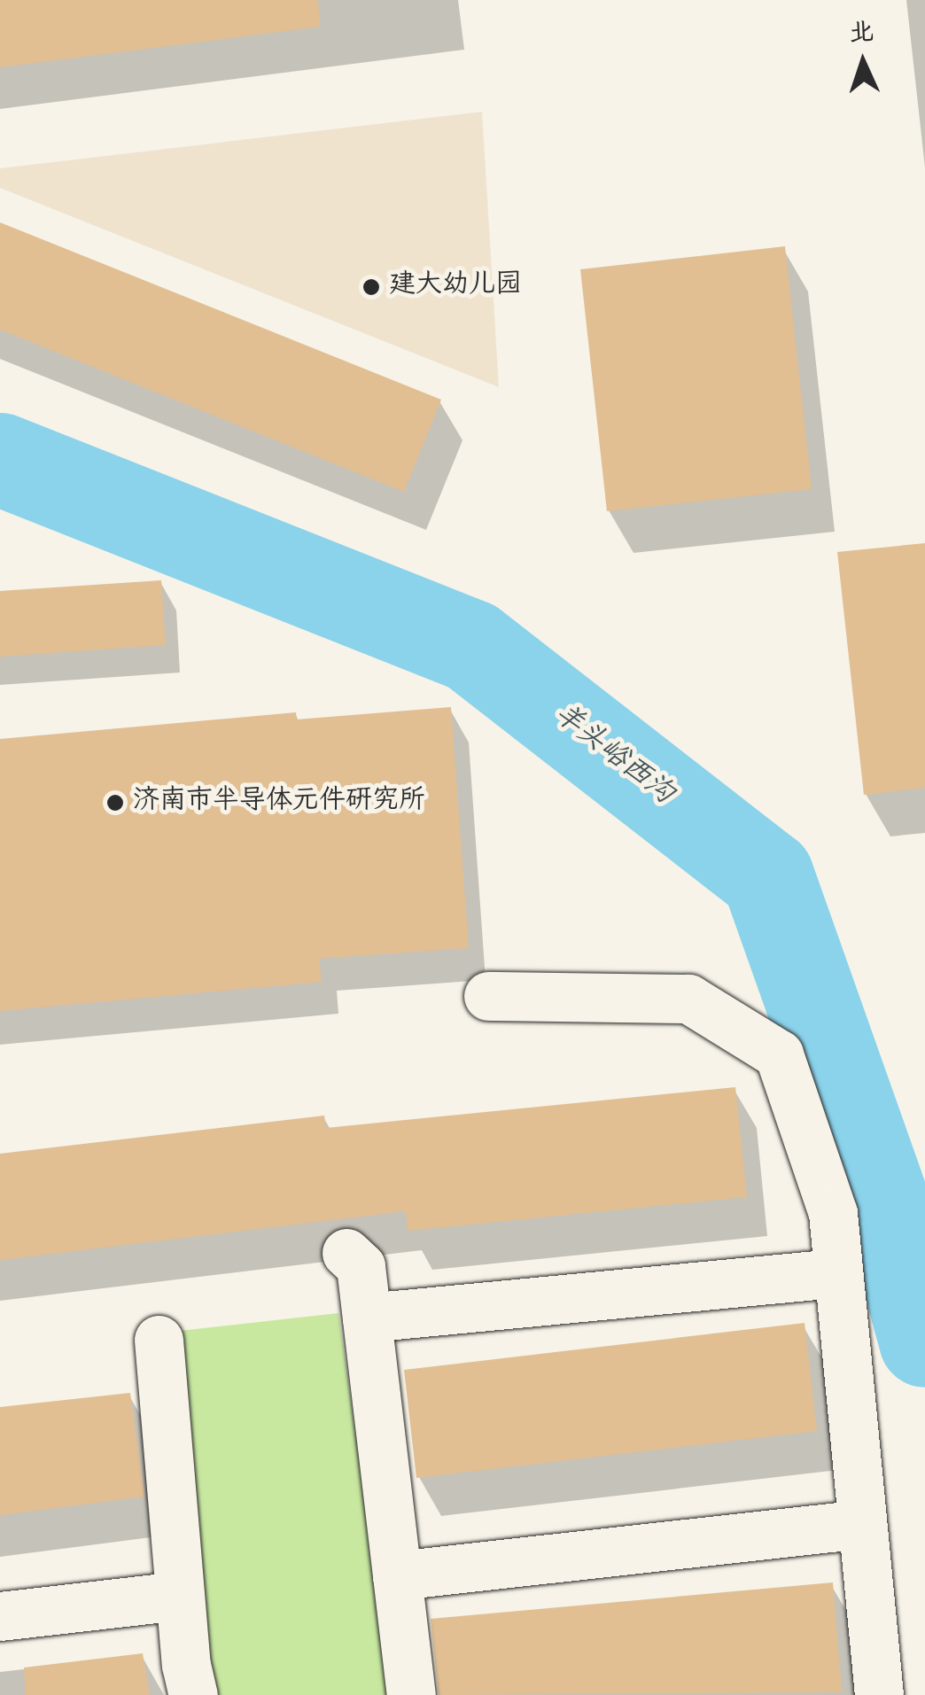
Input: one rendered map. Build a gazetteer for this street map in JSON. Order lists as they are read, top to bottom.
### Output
{
  "water": ["羊头峪西沟"],
  "places": ["建大幼儿园", "济南市半导体元件研究所"],
  "north": "top"
}
